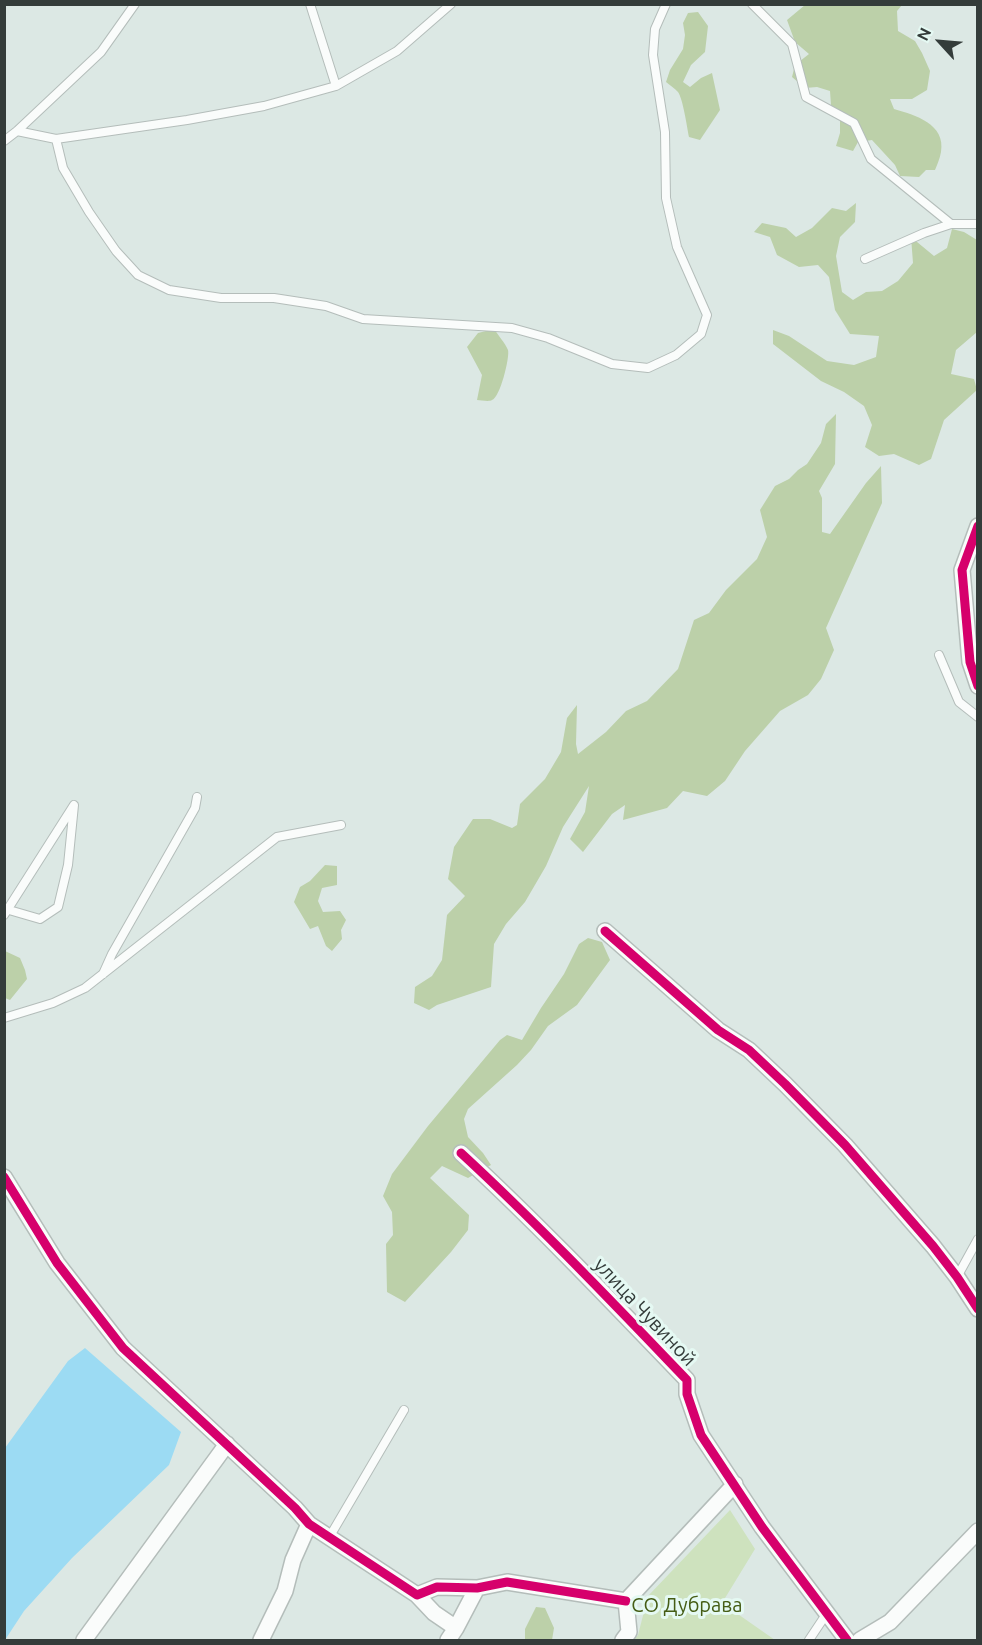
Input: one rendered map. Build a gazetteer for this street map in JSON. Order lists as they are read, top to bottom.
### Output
{
  "streets": {
    "street": ["улица Чувиной"]
  },
  "parks": ["СО Дубрава"],
  "north": "top left"
}
